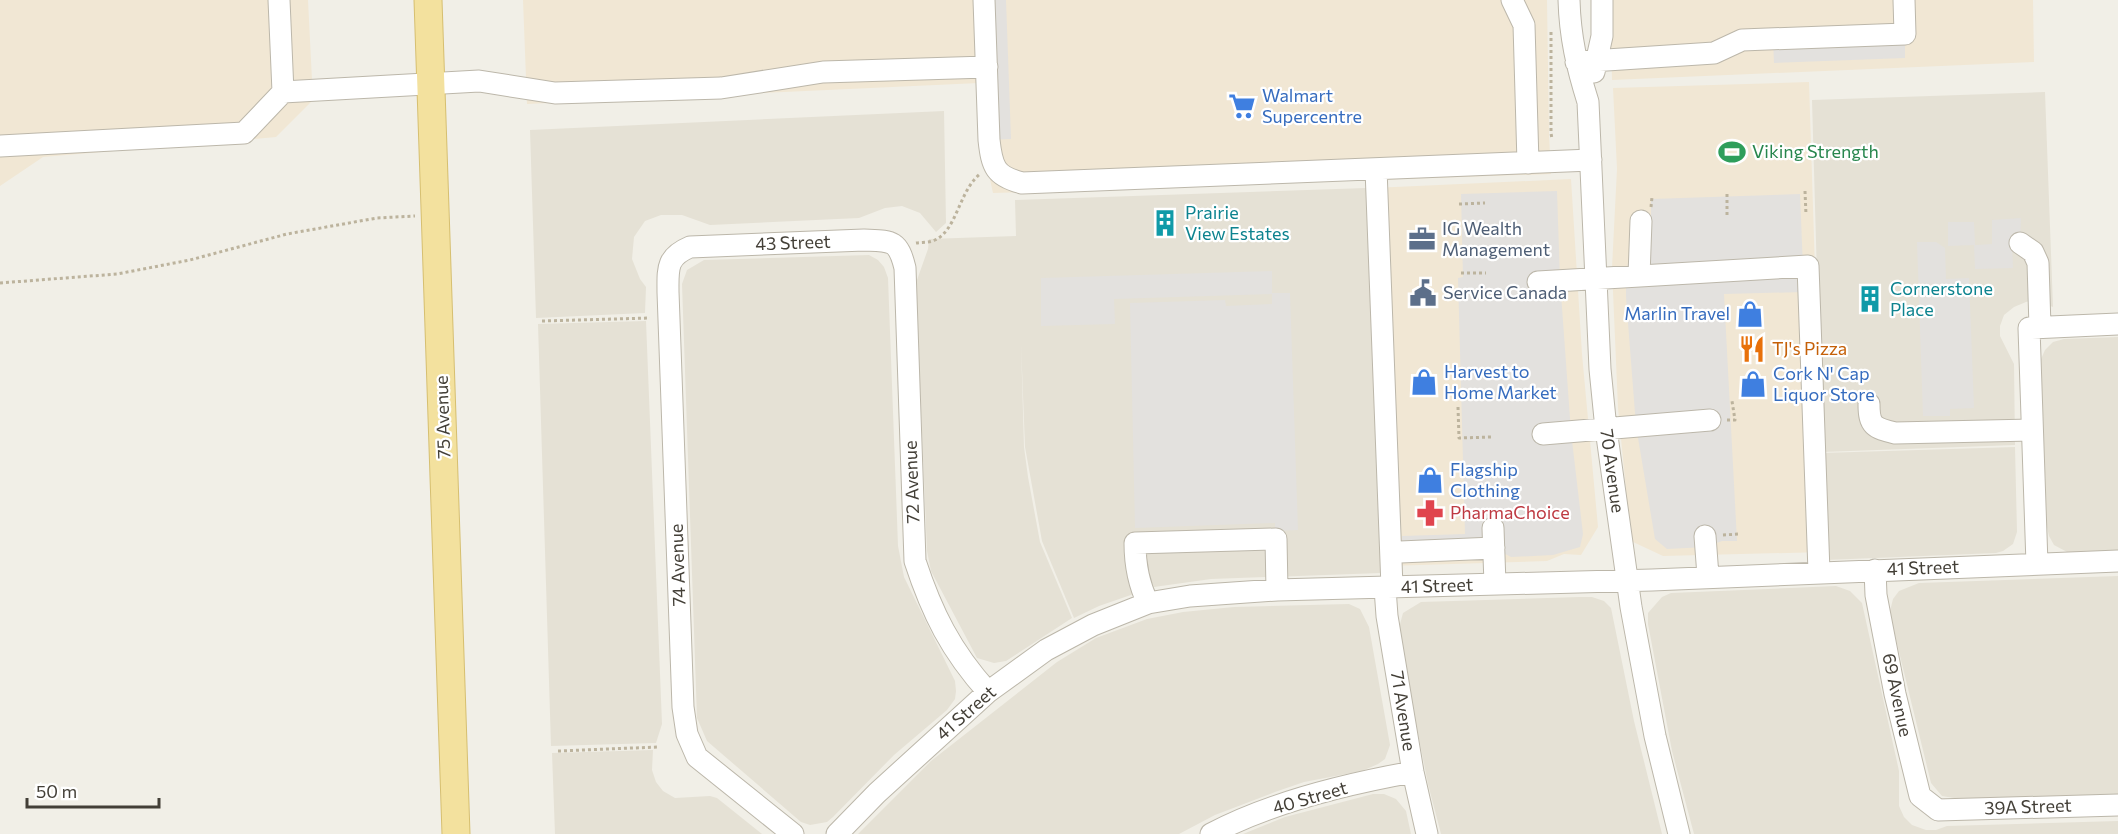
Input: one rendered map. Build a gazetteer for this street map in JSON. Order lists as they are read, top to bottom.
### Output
{
  "streets": {
    "main road": ["75 Avenue"],
    "street": [
      "43 Street",
      "70 Avenue",
      "72 Avenue",
      "74 Avenue",
      "41 Street",
      "69 Avenue",
      "71 Avenue",
      "40 Street",
      "39A Street"
    ]
  },
  "crossings": [
    ["43 Street", "72 Avenue"],
    ["43 Street", "74 Avenue"],
    ["70 Avenue", "41 Street"],
    ["72 Avenue", "41 Street"],
    ["41 Street", "69 Avenue"],
    ["41 Street", "71 Avenue"],
    ["69 Avenue", "39A Street"],
    ["71 Avenue", "40 Street"]
  ],
  "places": {
    "supermarket": ["Walmart Supercentre"],
    "sports": ["Viking Strength"],
    "building": ["Prairie View Estates", "Cornerstone Place"],
    "office": ["IG Wealth Management"],
    "public building": ["Service Canada"],
    "shop": [
      "Marlin Travel",
      "Harvest to Home Market",
      "Cork N' Cap Liquor Store",
      "Flagship Clothing"
    ],
    "restaurant": ["TJ's Pizza"],
    "pharmacy": ["PharmaChoice"]
  },
  "scale_bar": "50 m"
}
